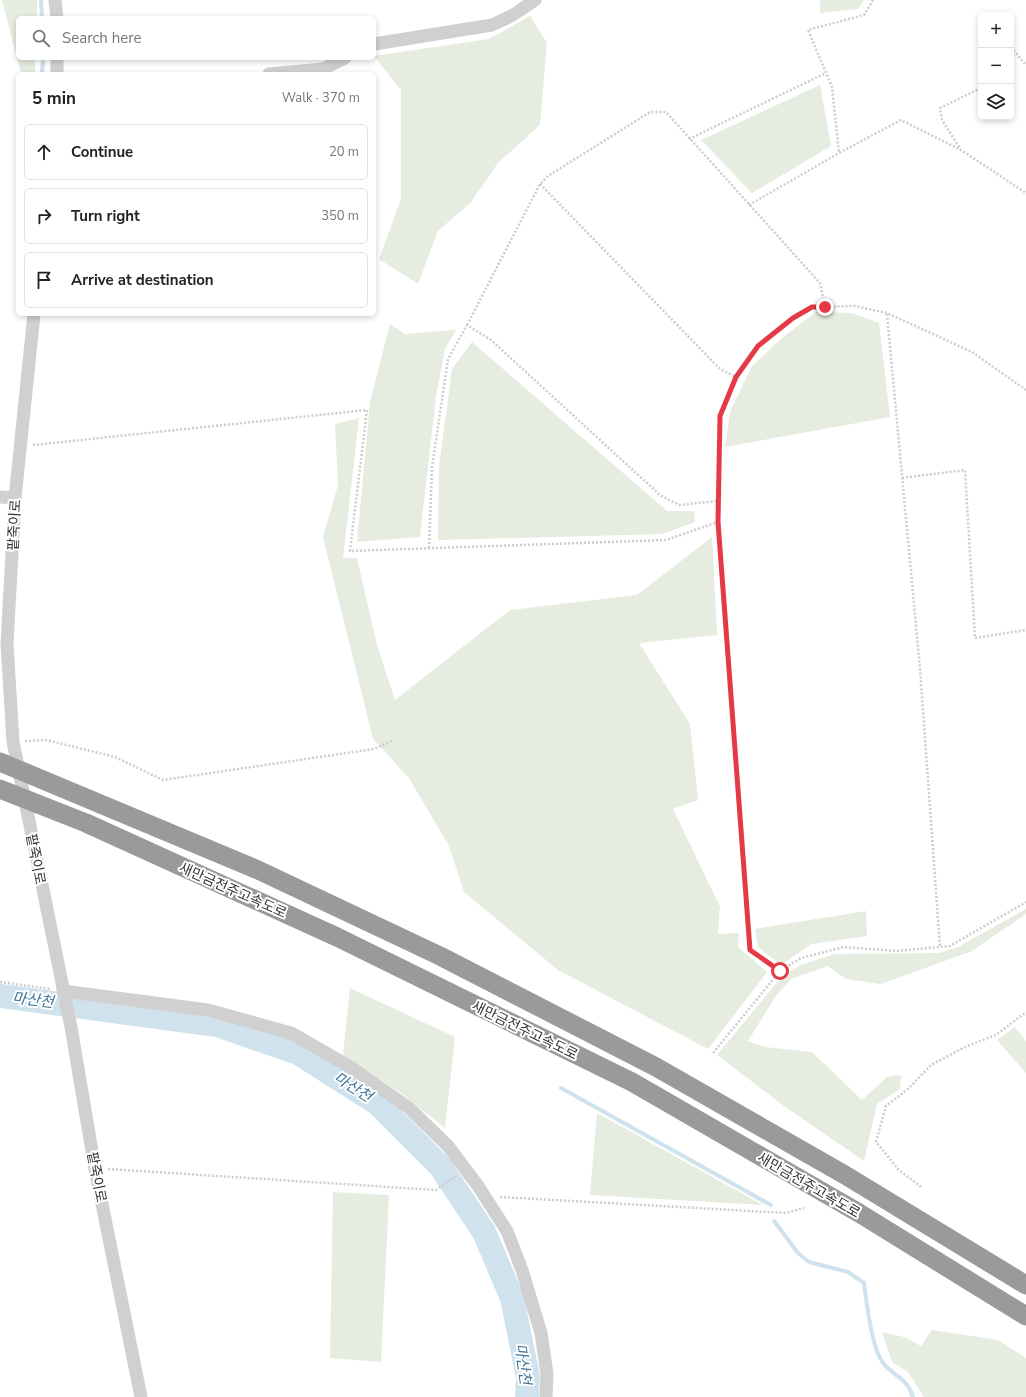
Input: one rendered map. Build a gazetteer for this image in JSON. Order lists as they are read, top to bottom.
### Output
{
  "streets": {
    "highway": ["새만금전주고속도로"],
    "street": ["팥죽이로"]
  },
  "water": ["마산천"],
  "page": {
    "map_buttons": ["+", "−"],
    "search": "Search here",
    "heading": ["5 min", "Walk · 370 m"],
    "list": [
      ["Continue", "20 m"],
      ["Turn right", "350 m"],
      "Arrive at destination"
    ]
  }
}
